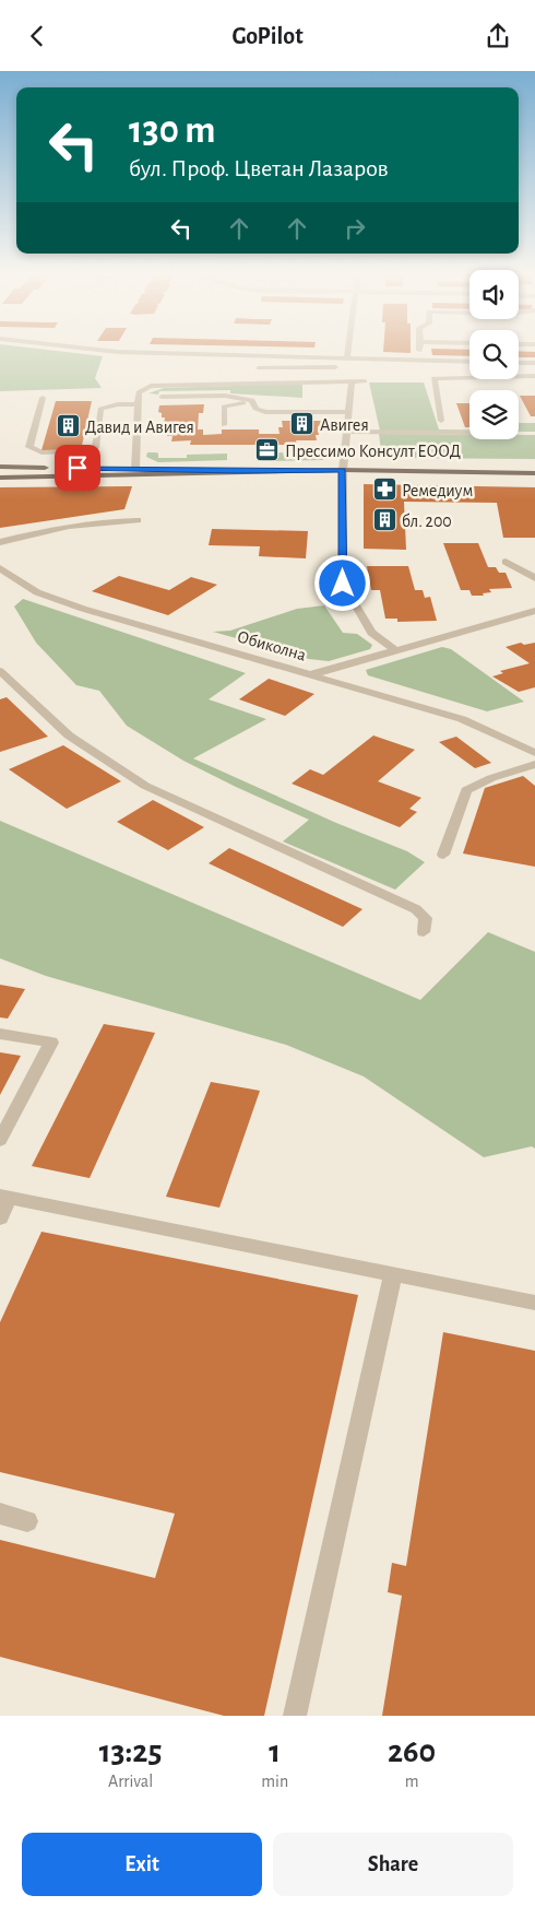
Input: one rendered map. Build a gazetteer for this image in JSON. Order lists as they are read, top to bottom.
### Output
{
  "streets": {
    "street": ["Обиколна"]
  },
  "places": {
    "building": ["Авигея", "Давид и Авигея", "бл. 200"],
    "office": ["Прессимо Консулт ЕООД"],
    "pharmacy": ["Ремедиум"]
  },
  "page": {
    "header": "GoPilot",
    "turn": ["130 m", "бул. Проф. Цветан Лазаров"],
    "eta": [
      "13:25",
      "Arrival",
      "1",
      "min",
      "260",
      "m"
    ],
    "buttons": ["Exit", "Share"]
  }
}
